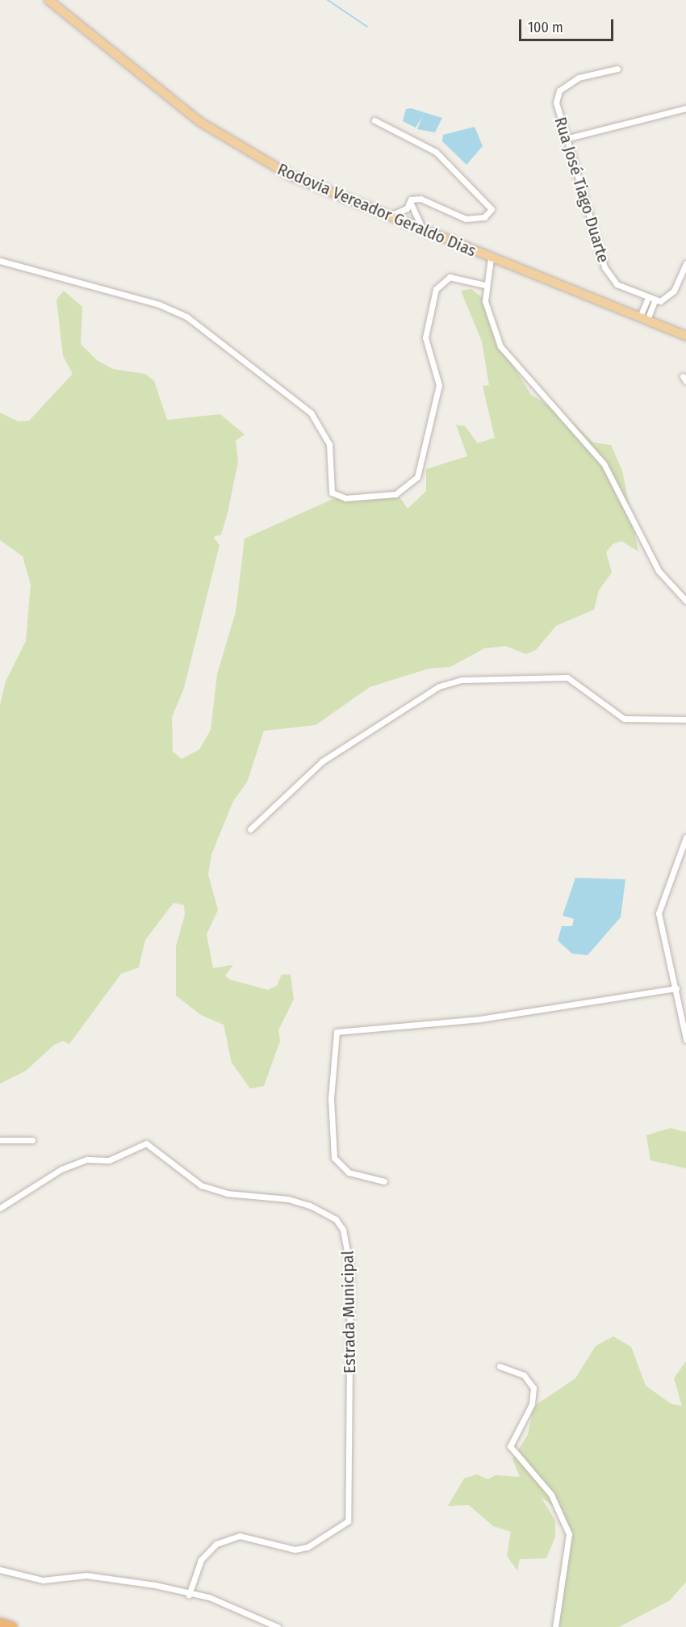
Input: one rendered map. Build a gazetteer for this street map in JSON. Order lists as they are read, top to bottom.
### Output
{
  "streets": {
    "main road": ["Rodovia Vereador Geraldo Dias"],
    "street": ["Rua José Tiago Duarte", "Estrada Municipal"]
  },
  "scale_bar": "100 m"
}
